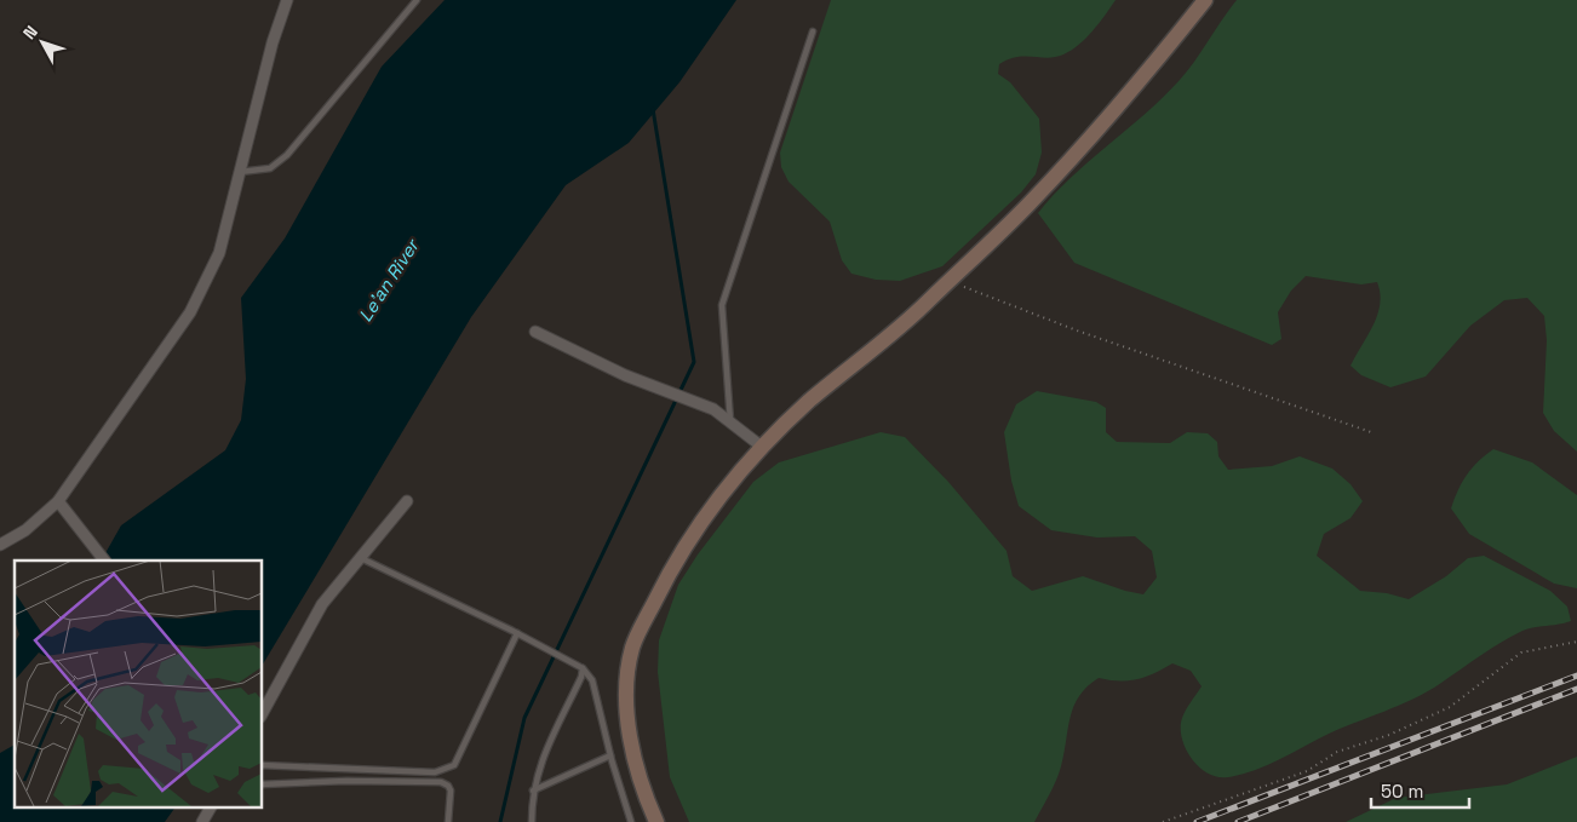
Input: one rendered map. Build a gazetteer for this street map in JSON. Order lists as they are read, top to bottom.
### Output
{
  "water": ["Le'an River"],
  "scale_bar": "50 m",
  "north": "top left"
}
